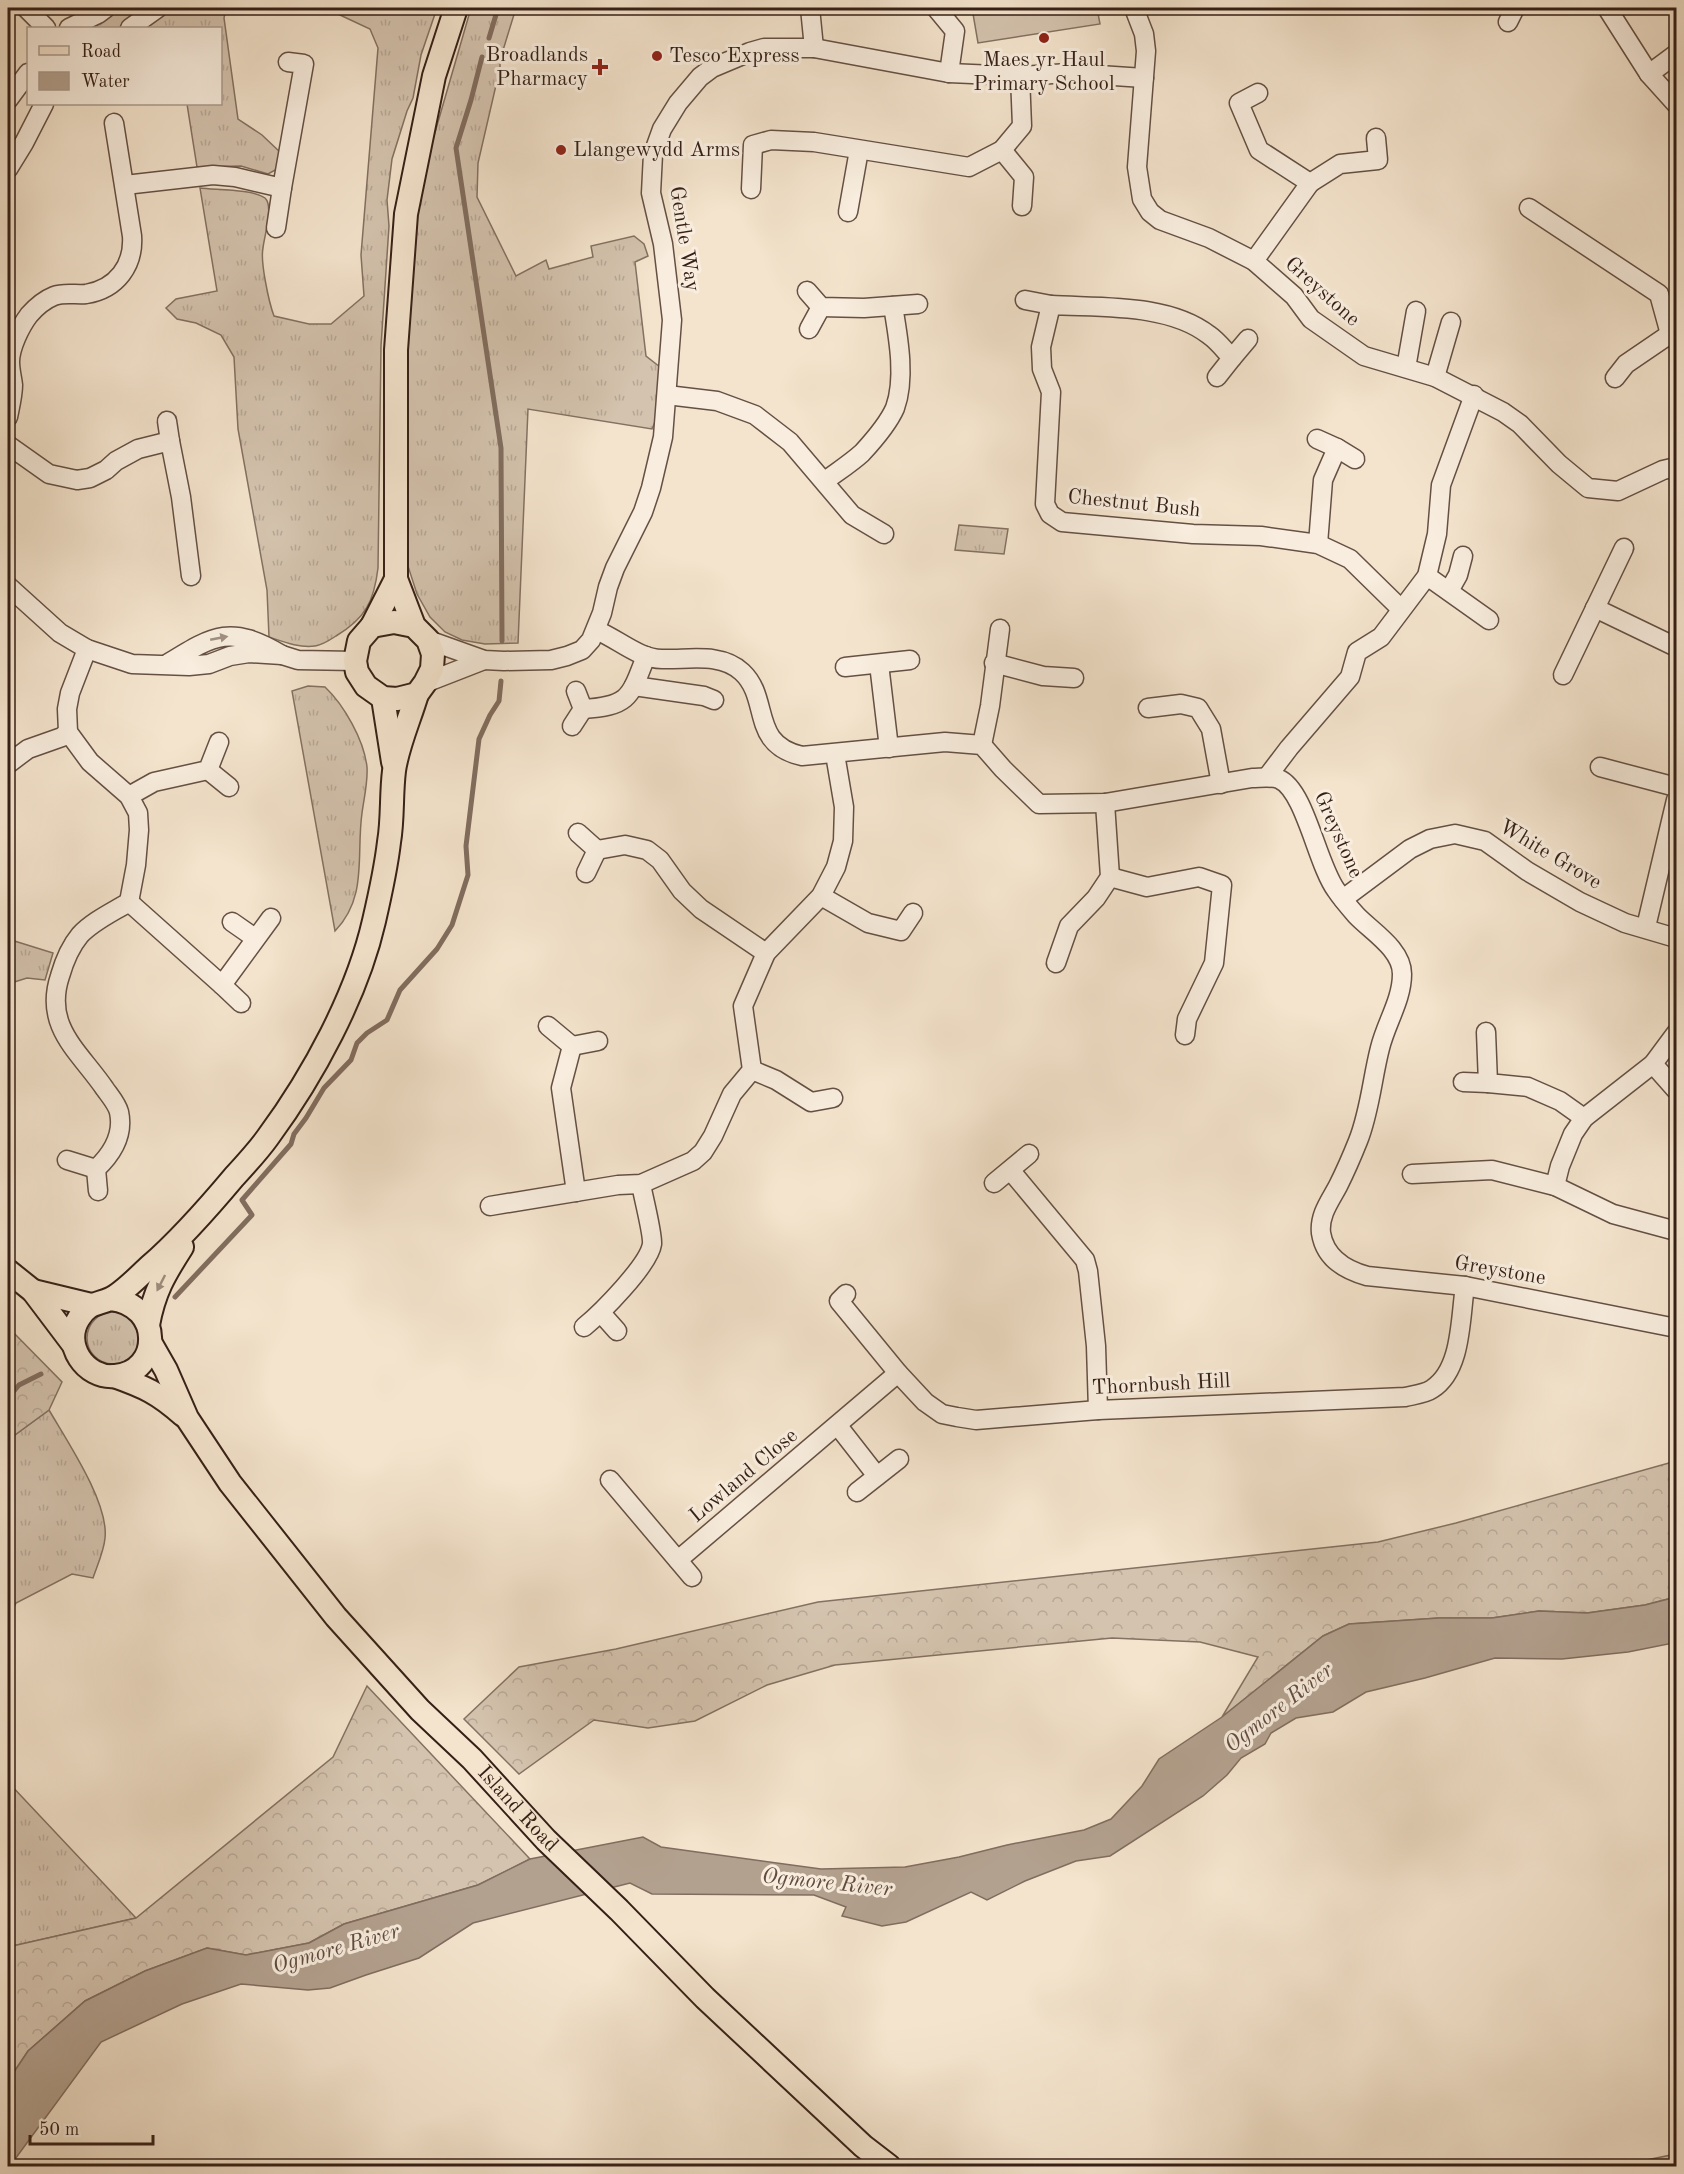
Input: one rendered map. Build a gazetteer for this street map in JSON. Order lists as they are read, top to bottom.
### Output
{
  "streets": {
    "main road": ["Island Road"],
    "street": [
      "Gentle Way",
      "Greystone",
      "Chestnut Bush",
      "White Grove",
      "Thornbush Hill",
      "Lowland Close"
    ]
  },
  "crossings": [
    ["Gentle Way", "Greystone"],
    ["Greystone", "White Grove"],
    ["Greystone", "Thornbush Hill"],
    ["Thornbush Hill", "Lowland Close"]
  ],
  "water": ["Ogmore River"],
  "places": {
    "other": ["Maes yr Haul Primary School", "Tesco Express", "Llangewydd Arms"],
    "health": ["Broadlands Pharmacy"]
  },
  "legend": ["Road", "Water"],
  "scale_bar": "50 m"
}
